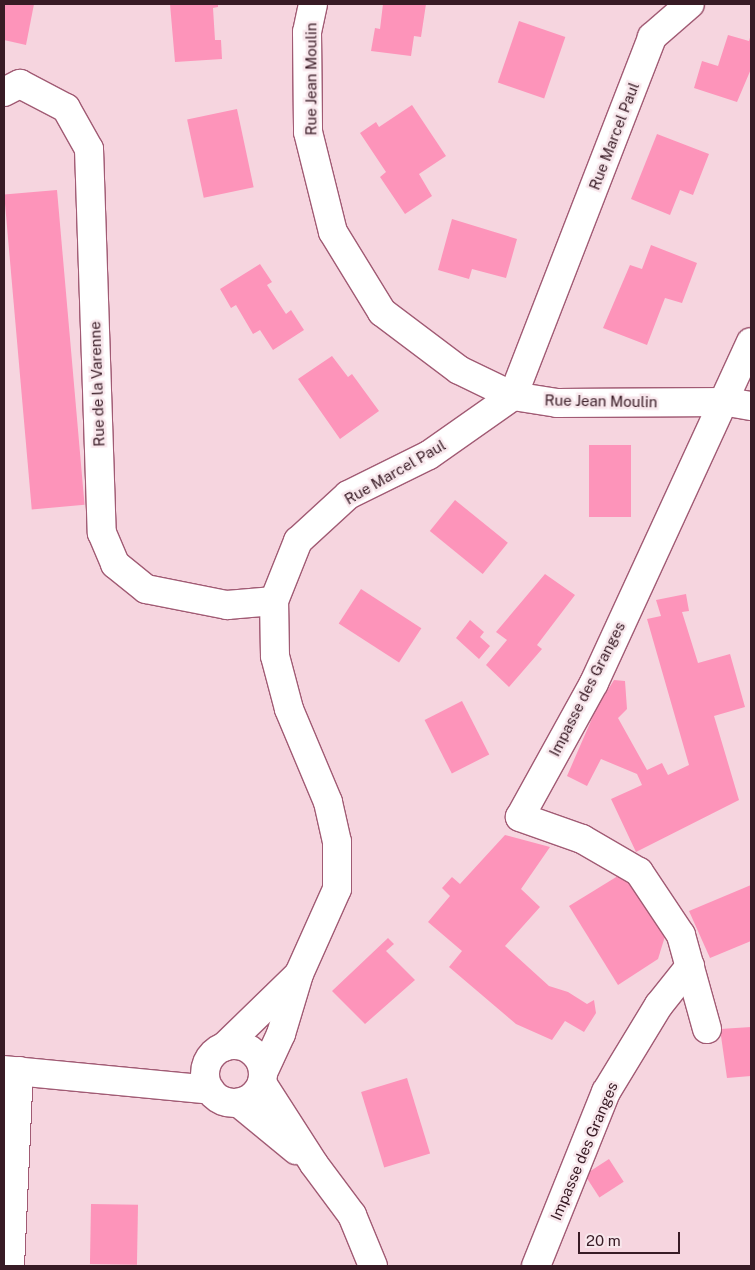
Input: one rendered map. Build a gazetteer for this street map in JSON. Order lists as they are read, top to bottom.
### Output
{
  "streets": {
    "street": [
      "Rue Jean Moulin",
      "Rue Marcel Paul",
      "Rue de la Varenne",
      "Impasse des Granges"
    ]
  },
  "crossings": [
    ["Rue Jean Moulin", "Rue Marcel Paul"],
    ["Rue Jean Moulin", "Impasse des Granges"],
    ["Rue Marcel Paul", "Rue de la Varenne"]
  ],
  "scale_bar": "20 m"
}
